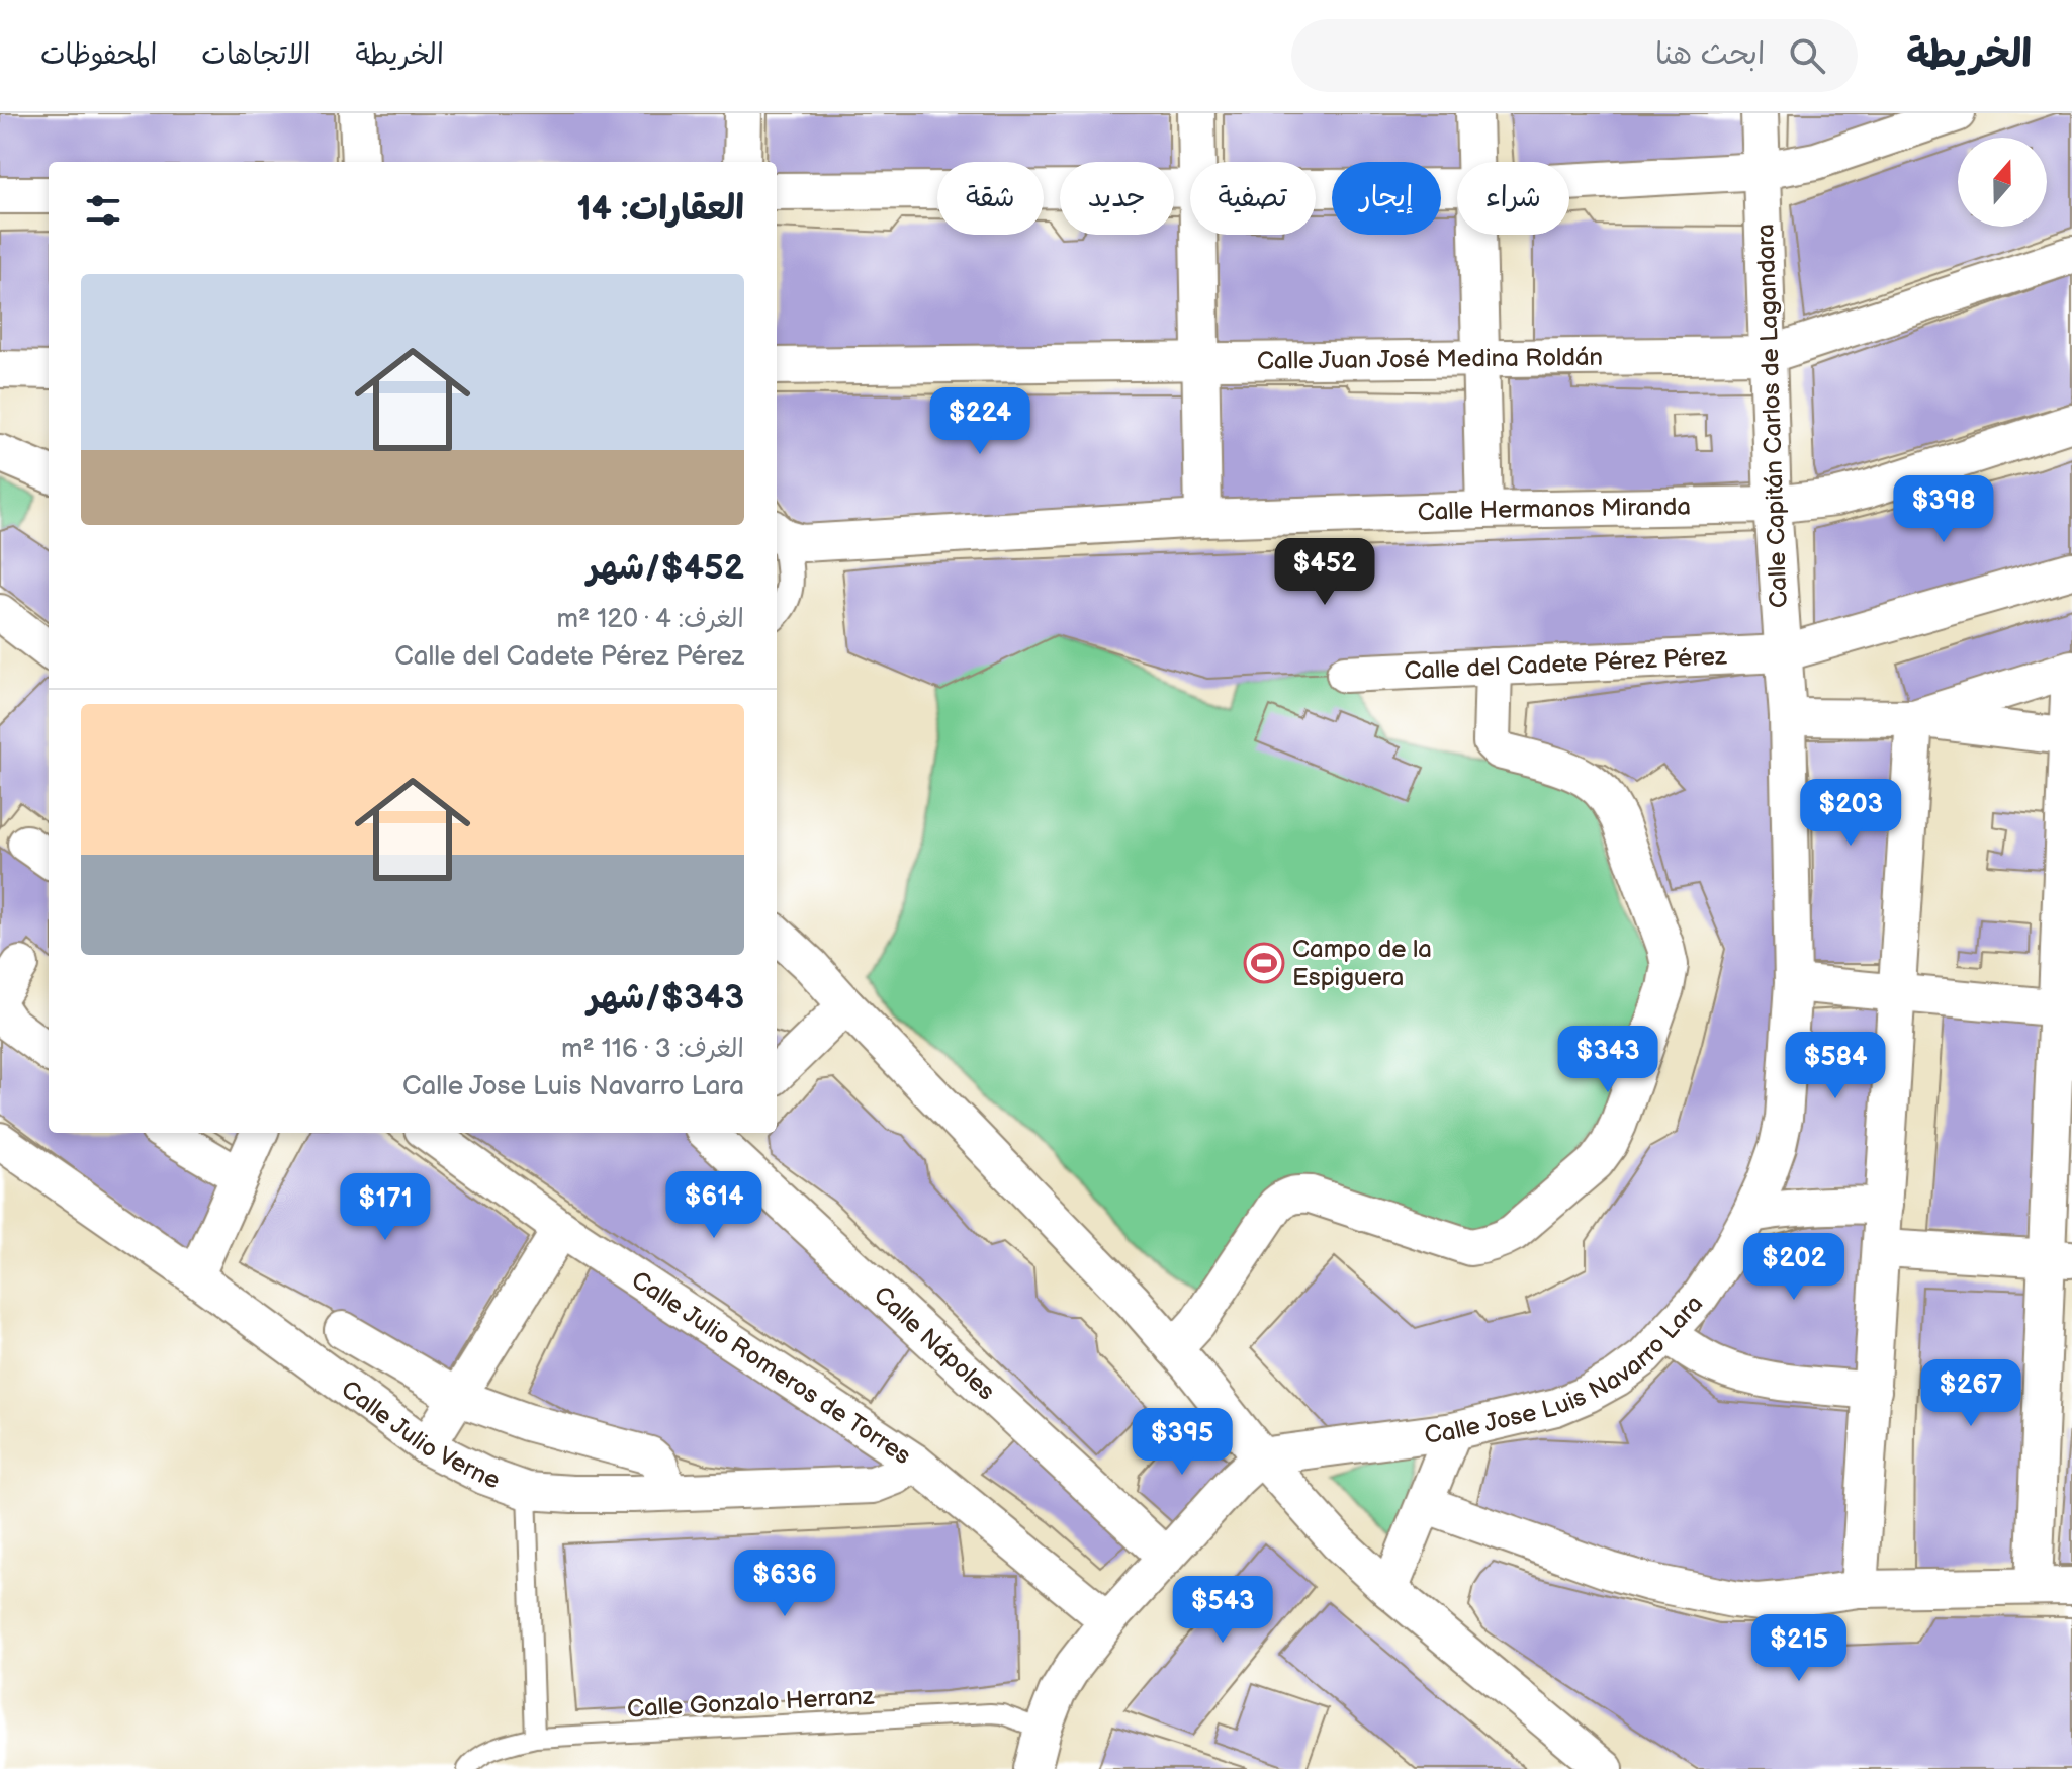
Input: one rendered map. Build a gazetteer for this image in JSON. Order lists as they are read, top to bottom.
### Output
{
  "streets": {
    "street": [
      "Calle Juan José Medina Roldán",
      "Calle Capitán Carlos de Lagandara",
      "Calle Hermanos Miranda",
      "Calle del Cadete Pérez Pérez",
      "Calle Nápoles",
      "Calle Jose Luis Navarro Lara",
      "Calle Julio Romeros de Torres",
      "Calle Julio Verne"
    ],
    "lane": ["Calle Gonzalo Herranz"]
  },
  "crossings": [
    ["Calle Juan José Medina Roldán", "Calle Capitán Carlos de Lagandara"],
    ["Calle Capitán Carlos de Lagandara", "Calle Hermanos Miranda"],
    ["Calle Capitán Carlos de Lagandara", "Calle del Cadete Pérez Pérez"],
    ["Calle Capitán Carlos de Lagandara", "Calle Jose Luis Navarro Lara"],
    ["Calle Julio Romeros de Torres", "Calle Julio Verne"]
  ],
  "places": {
    "sports": ["Campo de la Espiguera"]
  },
  "north": "top",
  "page": {
    "header": "الخريطة",
    "search": "ابحث هنا",
    "nav": ["الخريطة", "الاتجاهات", "المحفوظات"],
    "chip": [
      "شراء",
      "إيجار",
      "تصفية",
      "جديد",
      "شقة"
    ],
    "heading": "العقارات: 14",
    "list": [
      {
        "name": "$452/شهر",
        "note": "الغرف: 4 · 120 m² · Calle del Cadete Pérez Pérez"
      },
      {
        "name": "$343/شهر",
        "note": "الغرف: 3 · 116 m² · Calle Jose Luis Navarro Lara"
      }
    ],
    "price": [
      "$224",
      "$398",
      "$452",
      "$203",
      "$343",
      "$584",
      "$614",
      "$171",
      "$202",
      "$267",
      "$395",
      "$636",
      "$543",
      "$215"
    ]
  }
}
